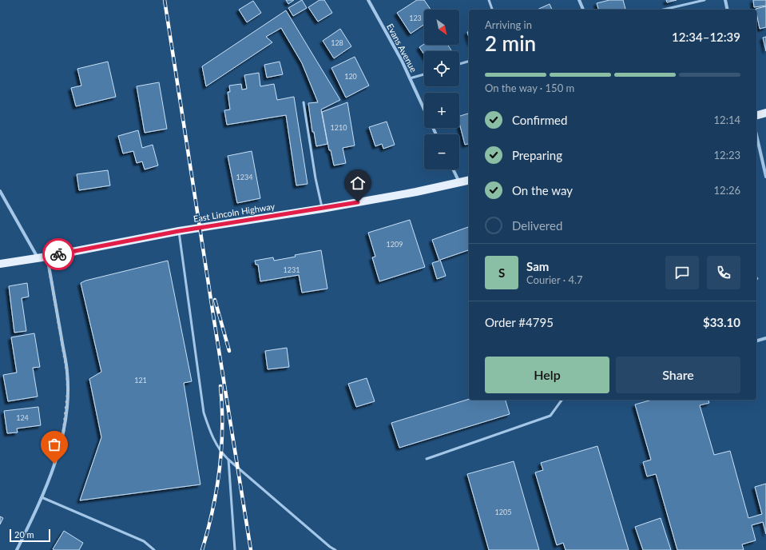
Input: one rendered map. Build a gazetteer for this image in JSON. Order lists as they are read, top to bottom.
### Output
{
  "streets": {
    "main road": ["East Lincoln Highway"],
    "street": ["Evans Avenue"]
  },
  "house_numbers": [
    "123",
    "128",
    "120",
    "1210",
    "1234",
    "1209",
    "1231",
    "121",
    "124",
    "1205"
  ],
  "scale_bar": "20 m",
  "north": "bottom right",
  "page": {
    "map_buttons": ["+", "−"],
    "heading": ["2 min", "Arriving in", "12:34–12:39"],
    "panel": [
      "Sam",
      "Courier · 4.7",
      "Order #4795",
      "$33.10"
    ],
    "bar": "On the way · 150 m",
    "list": [
      ["Confirmed", "12:14"],
      ["Preparing", "12:23"],
      ["On the way", "12:26"],
      "Delivered"
    ],
    "round": "S",
    "buttons": ["Help", "Share"],
    "scale": "20 m"
  }
}
